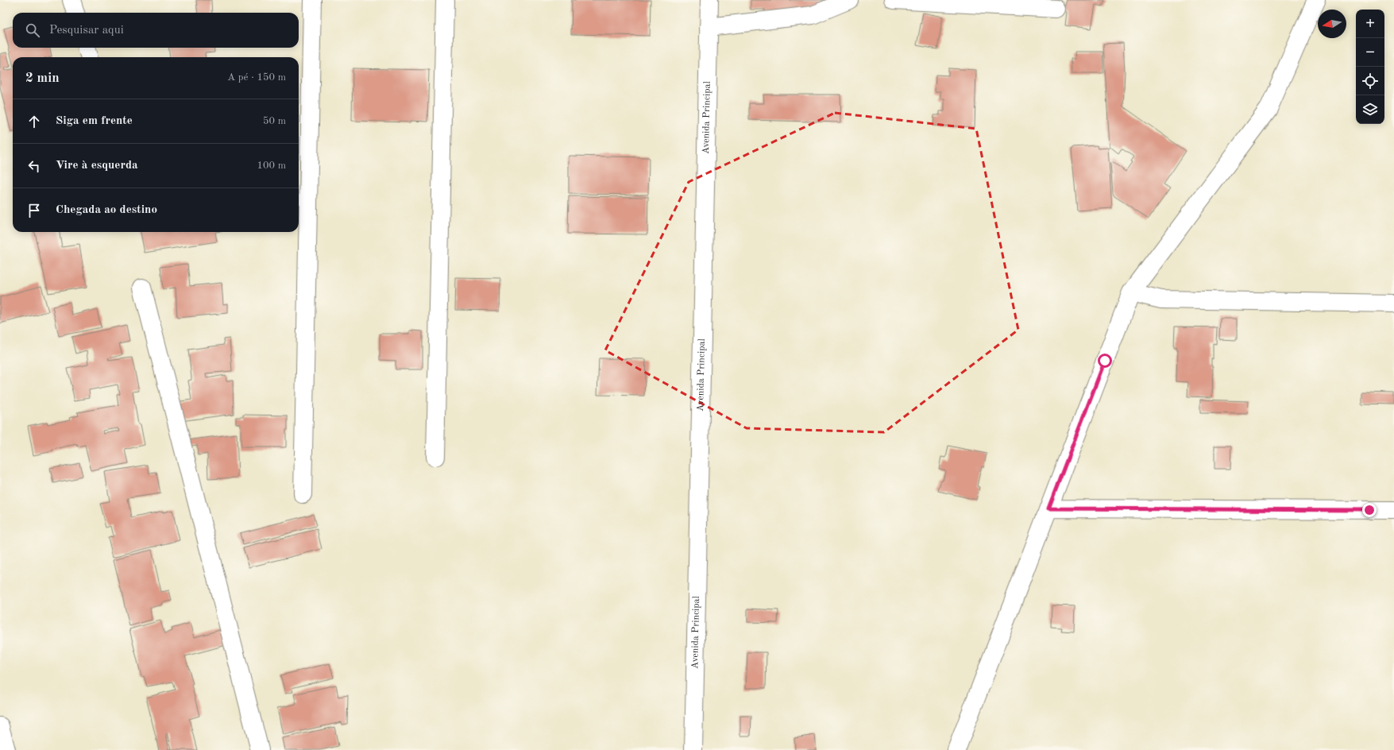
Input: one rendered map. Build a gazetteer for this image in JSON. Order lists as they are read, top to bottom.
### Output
{
  "streets": {
    "street": ["Avenida Principal"]
  },
  "north": "left",
  "page": {
    "map_buttons": ["+", "−"],
    "search": "Pesquisar aqui",
    "heading": ["2 min", "A pé · 150 m"],
    "list": [
      ["Siga em frente", "50 m"],
      ["Vire à esquerda", "100 m"],
      "Chegada ao destino"
    ]
  }
}
